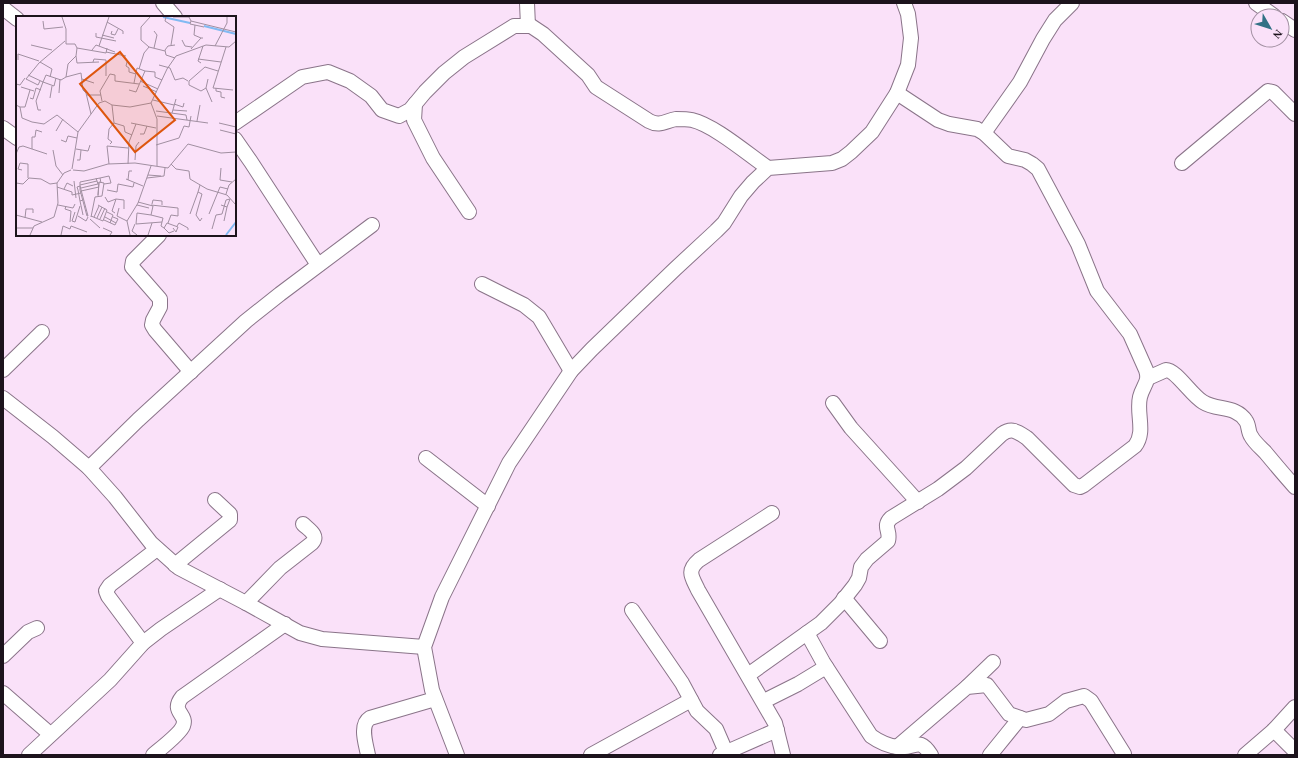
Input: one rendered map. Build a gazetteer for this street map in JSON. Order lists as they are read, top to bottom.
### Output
{
  "north": "bottom right"
}
